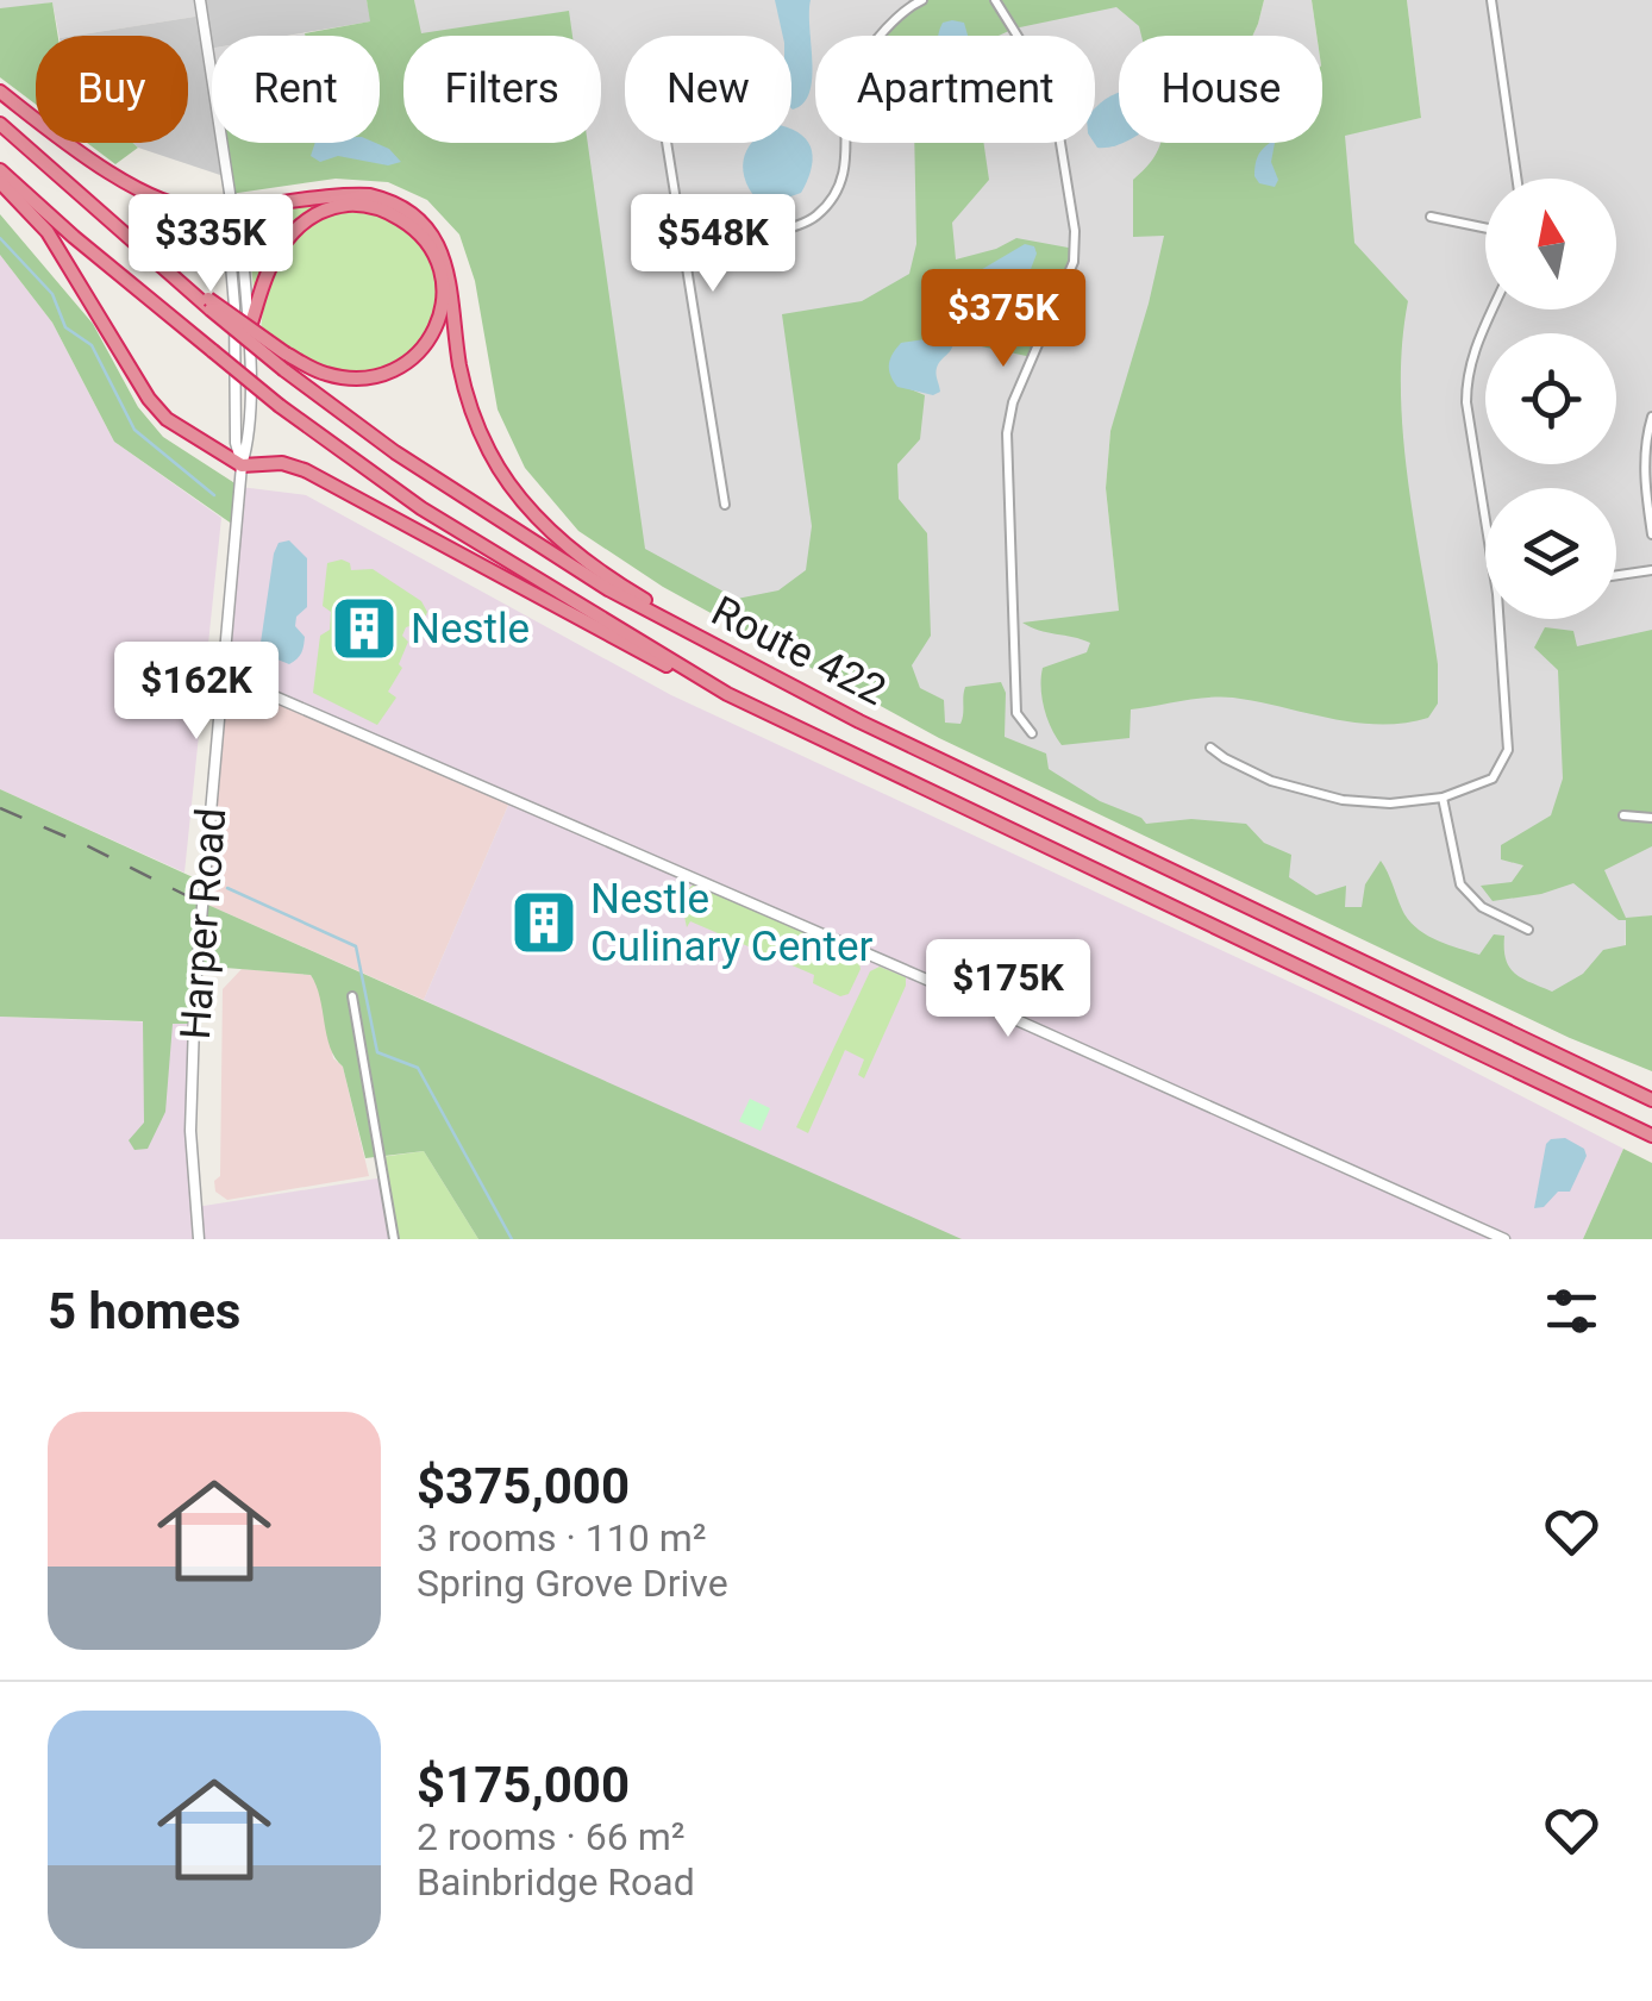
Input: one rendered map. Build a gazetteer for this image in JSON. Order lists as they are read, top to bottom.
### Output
{
  "streets": {
    "highway": ["Route 422"],
    "street": ["Harper Road"]
  },
  "places": {
    "building": ["Nestle", "Nestle Culinary Center"]
  },
  "north": "top",
  "page": {
    "chip": [
      "Buy",
      "Rent",
      "Filters",
      "New",
      "Apartment",
      "House"
    ],
    "price": [
      "$335K",
      "$548K",
      "$375K",
      "$162K",
      "$175K"
    ],
    "heading": "5 homes",
    "list": [
      {
        "name": "$375,000",
        "note": "3 rooms · 110 m² · Spring Grove Drive"
      },
      {
        "name": "$175,000",
        "note": "2 rooms · 66 m² · Bainbridge Road"
      }
    ]
  }
}
